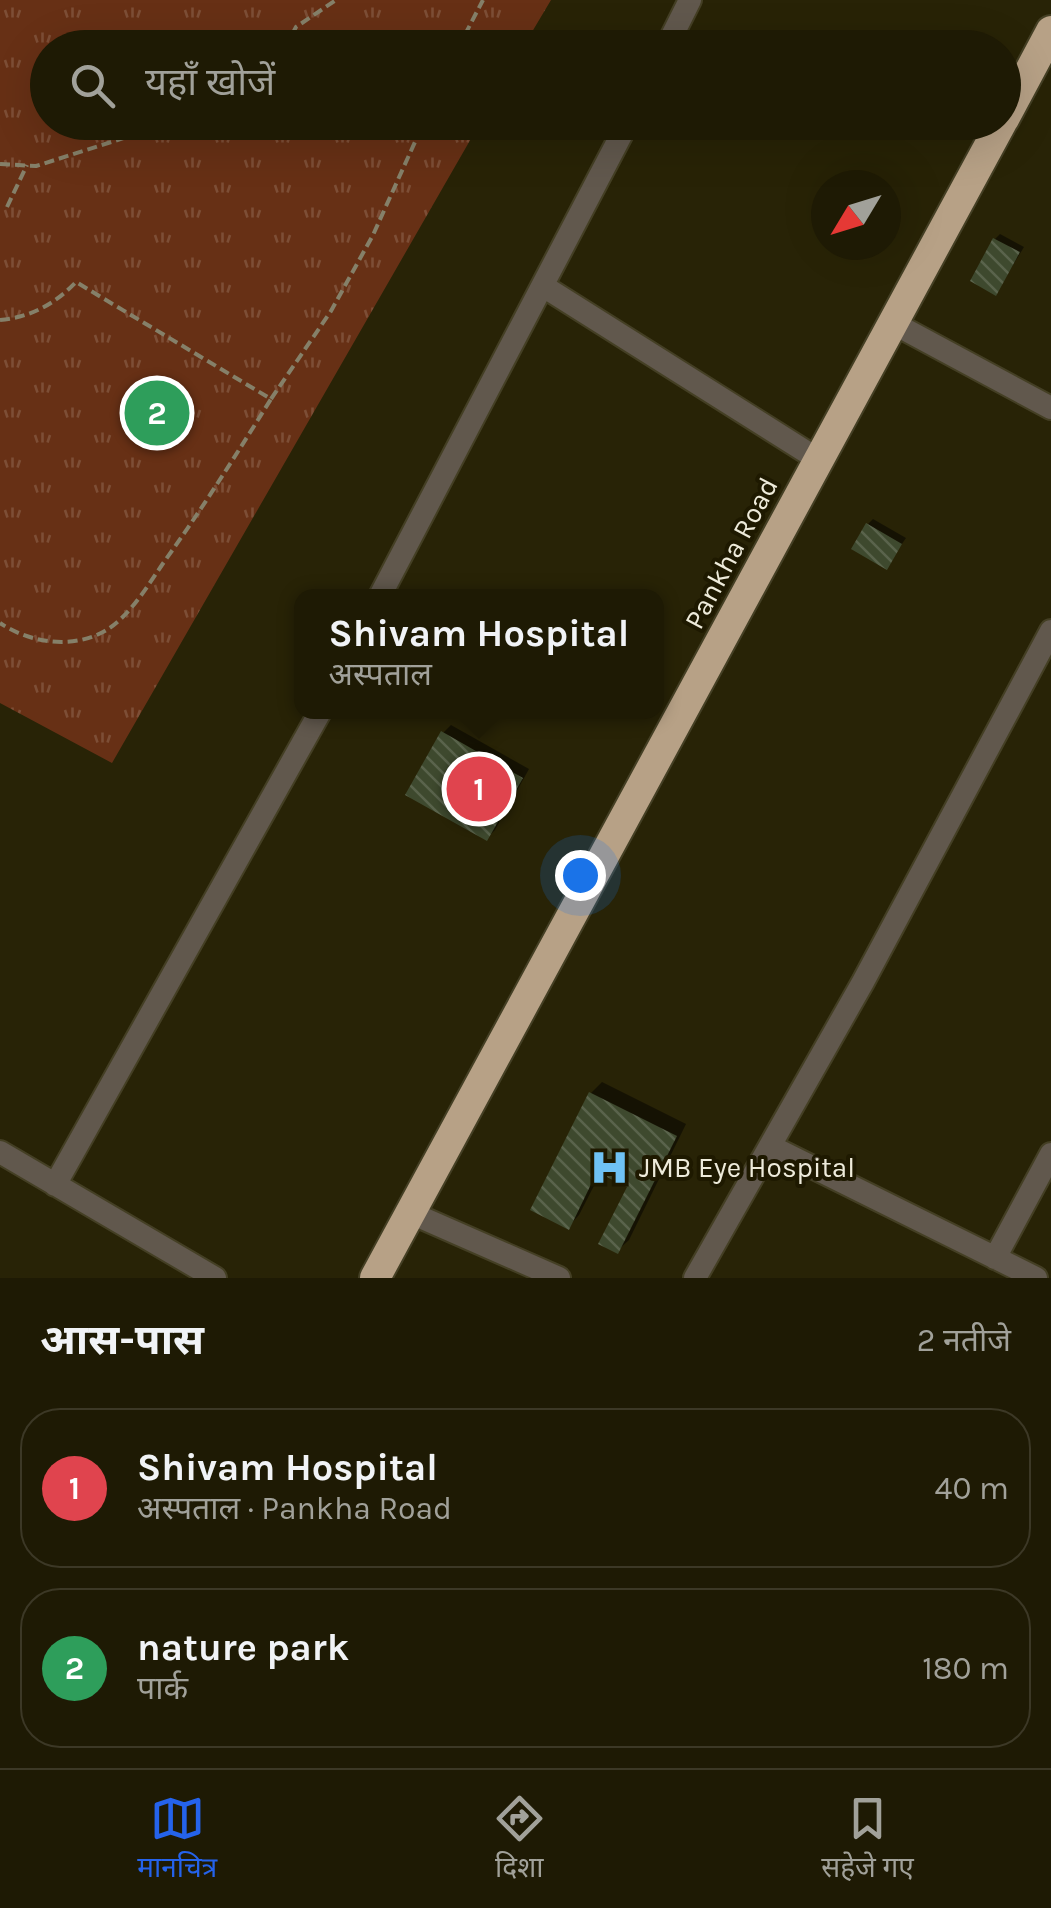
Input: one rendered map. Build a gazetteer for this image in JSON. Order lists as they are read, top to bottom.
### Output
{
  "streets": {
    "highway": ["Pankha Road"]
  },
  "places": {
    "hospital": ["JMB Eye Hospital"]
  },
  "north": "bottom left",
  "page": {
    "search": "यहाँ खोजें",
    "pins": ["2", "1"],
    "popup": ["Shivam Hospital", "अस्पताल"],
    "heading": ["आस-पास", "2 नतीजे"],
    "list": [
      {
        "mark": "1",
        "name": "Shivam Hospital",
        "note": "अस्पताल · Pankha Road",
        "value": "40 m"
      },
      {
        "mark": "2",
        "name": "nature park",
        "note": "पार्क",
        "value": "180 m"
      }
    ],
    "nav": ["मानचित्र", "दिशा", "सहेजे गए"]
  }
}
